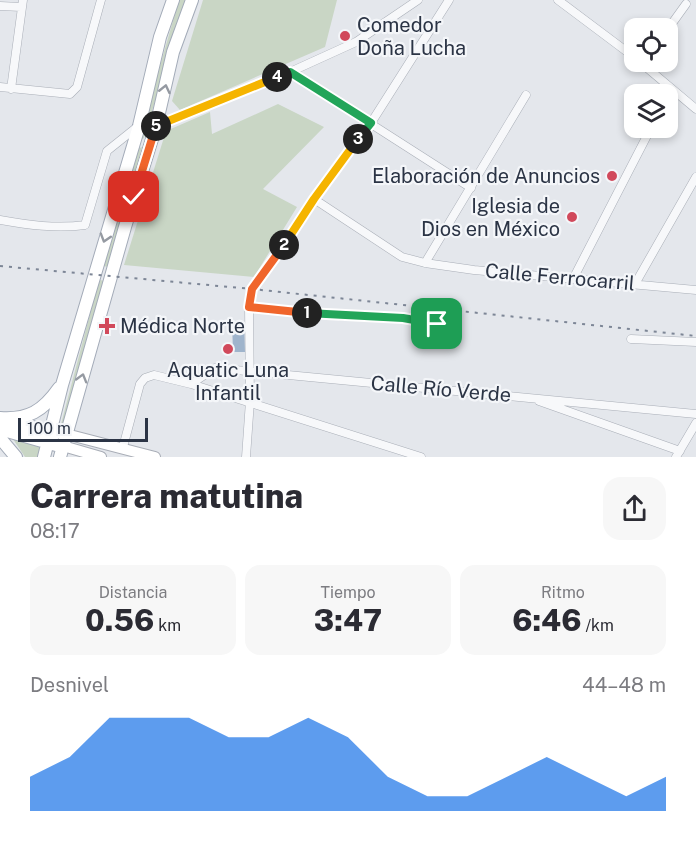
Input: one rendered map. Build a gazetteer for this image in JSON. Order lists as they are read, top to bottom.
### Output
{
  "streets": {
    "street": ["Calle Ferrocarril", "Calle Río Verde"]
  },
  "places": {
    "other": [
      "Comedor Doña Lucha",
      "Elaboración de Anuncios",
      "Iglesia de Dios en México",
      "Aquatic Luna Infantil"
    ],
    "health": ["Médica Norte"]
  },
  "scale_bar": "100 m",
  "page": {
    "pins": [
      "4",
      "5",
      "3",
      "2",
      "1"
    ],
    "scale": "100 m",
    "heading": ["Carrera matutina", "08:17"],
    "stats": [
      ["Distancia", "0.56 km"],
      ["Tiempo", "3:47"],
      ["Ritmo", "6:46 /km"]
    ],
    "chart": ["Desnivel", "44–48 m"]
  }
}
